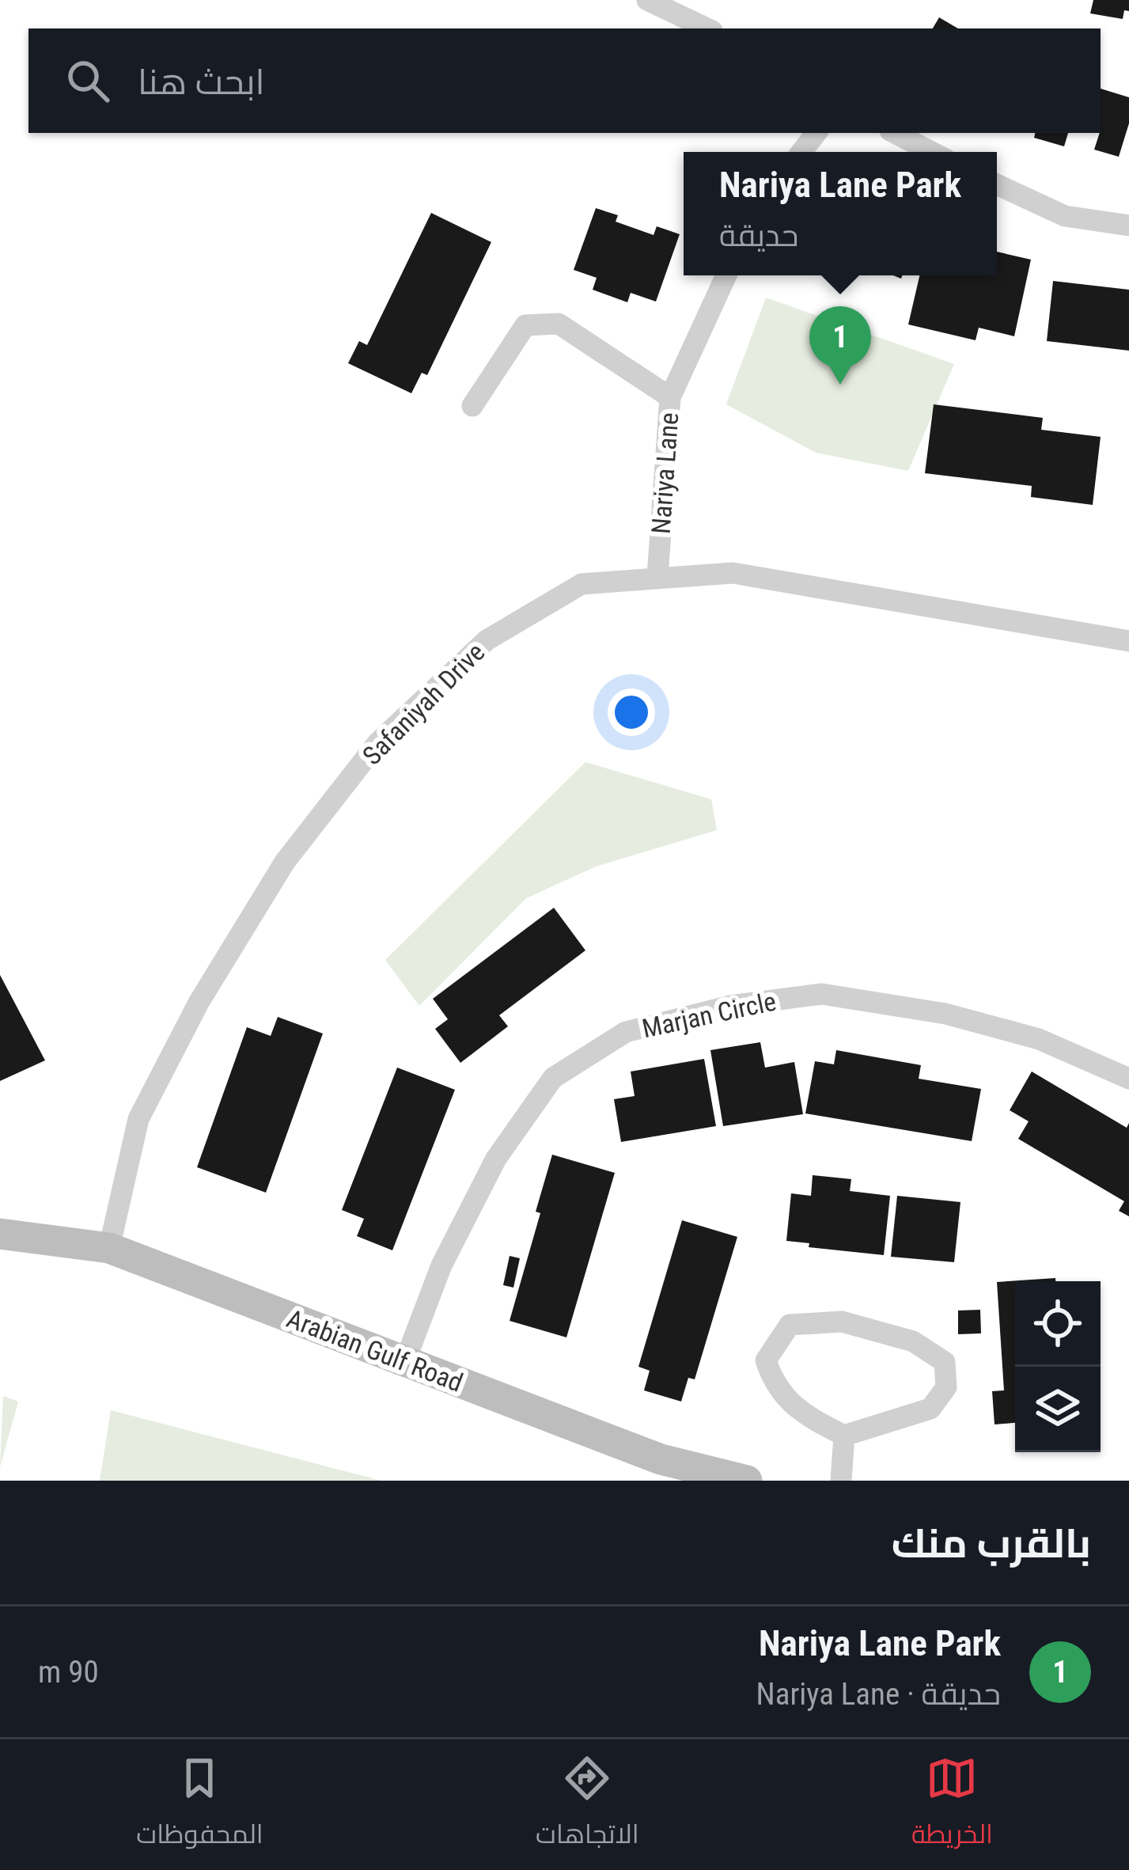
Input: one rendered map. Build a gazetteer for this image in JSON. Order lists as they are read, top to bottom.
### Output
{
  "streets": {
    "main road": ["Arabian Gulf Road"],
    "street": ["Nariya Lane", "Safaniyah Drive", "Marjan Circle"]
  },
  "crossings": [
    ["Nariya Lane", "Safaniyah Drive"],
    ["Safaniyah Drive", "Arabian Gulf Road"],
    ["Marjan Circle", "Arabian Gulf Road"]
  ],
  "page": {
    "search": "ابحث هنا",
    "popup": ["Nariya Lane Park", "حديقة"],
    "pins": "1",
    "heading": "بالقرب منك",
    "list": [
      {
        "mark": "1",
        "name": "Nariya Lane Park",
        "note": "حديقة · Nariya Lane",
        "value": "90 m"
      }
    ],
    "nav": ["الخريطة", "الاتجاهات", "المحفوظات"]
  }
}
